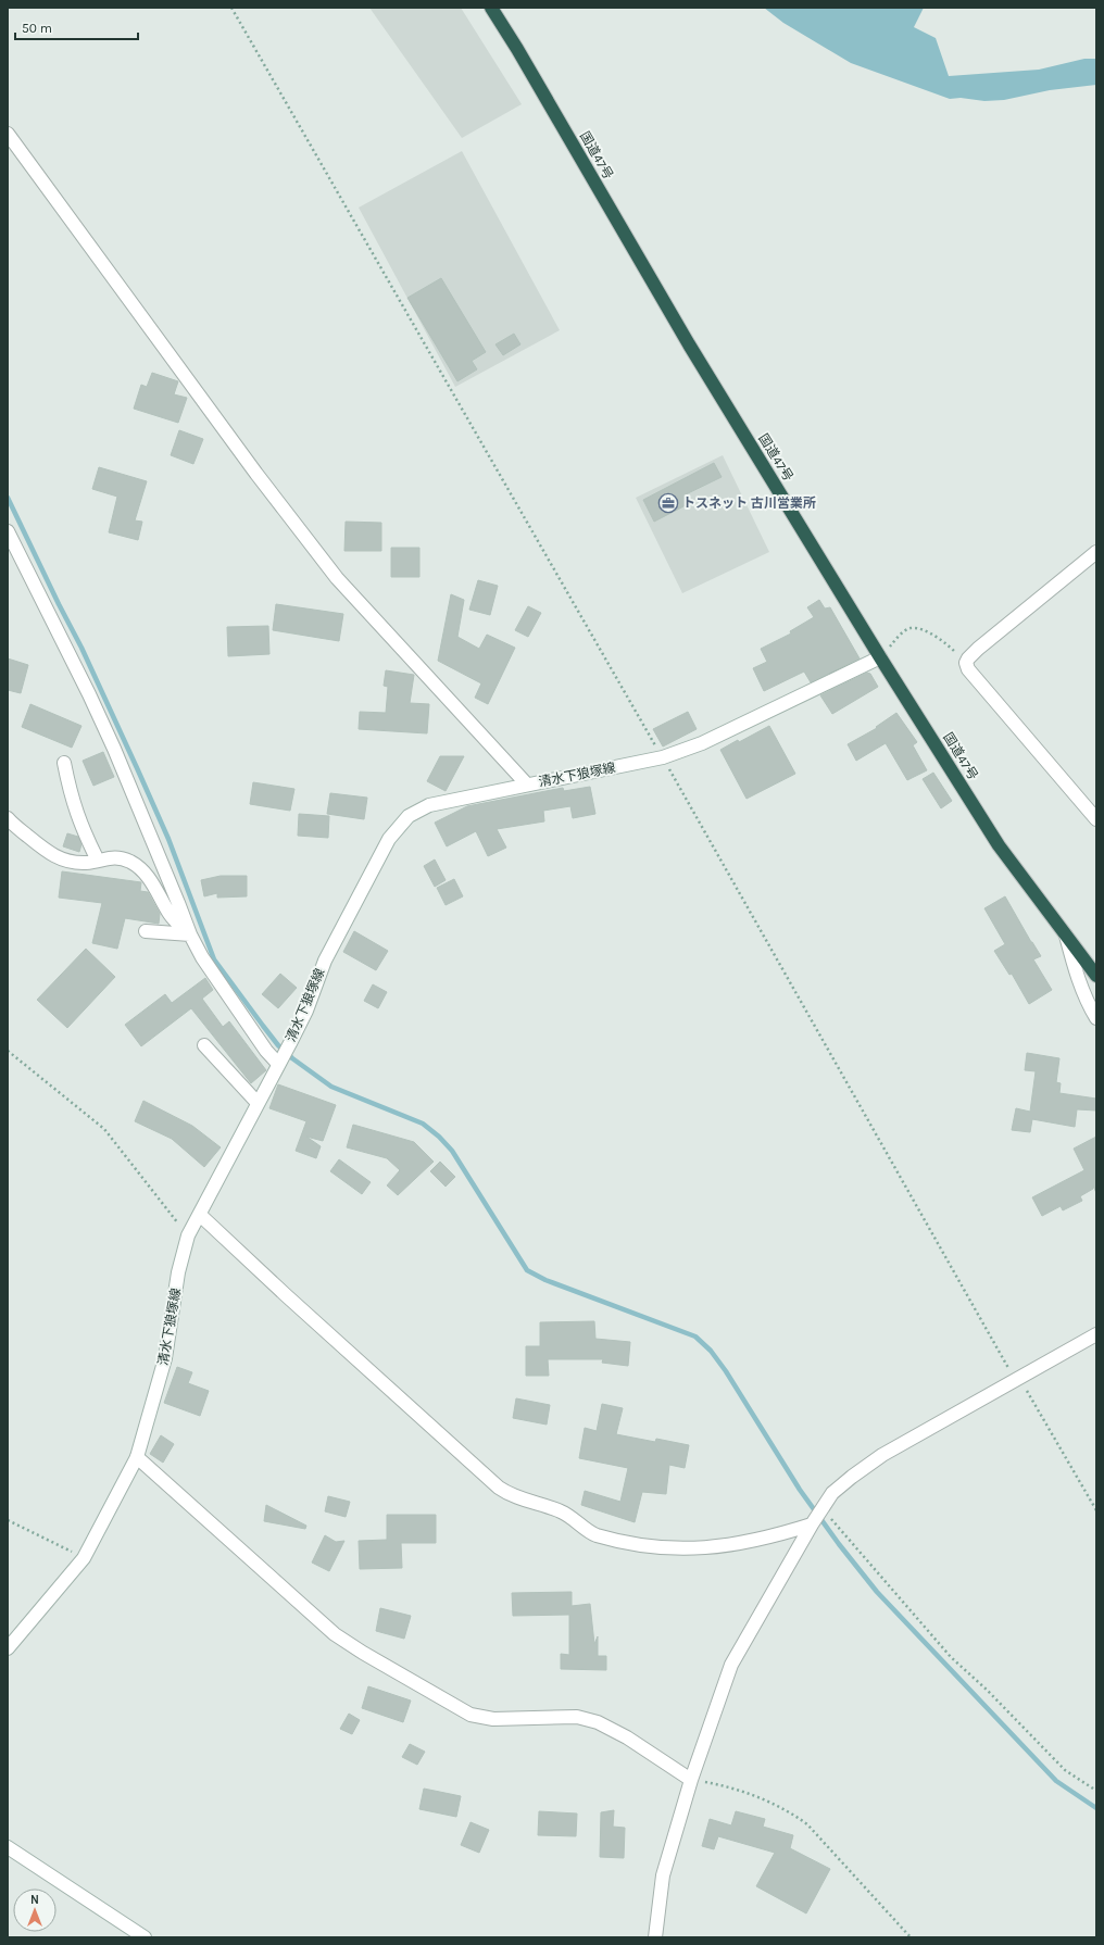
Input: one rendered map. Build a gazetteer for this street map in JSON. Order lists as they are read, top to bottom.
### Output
{
  "streets": {
    "highway": ["国道47号"],
    "street": ["清水下狼塚線"]
  },
  "crossings": [
    ["国道47号", "清水下狼塚線"]
  ],
  "places": {
    "office": ["トスネット 古川営業所"]
  },
  "scale_bar": "50 m",
  "north": "top"
}
